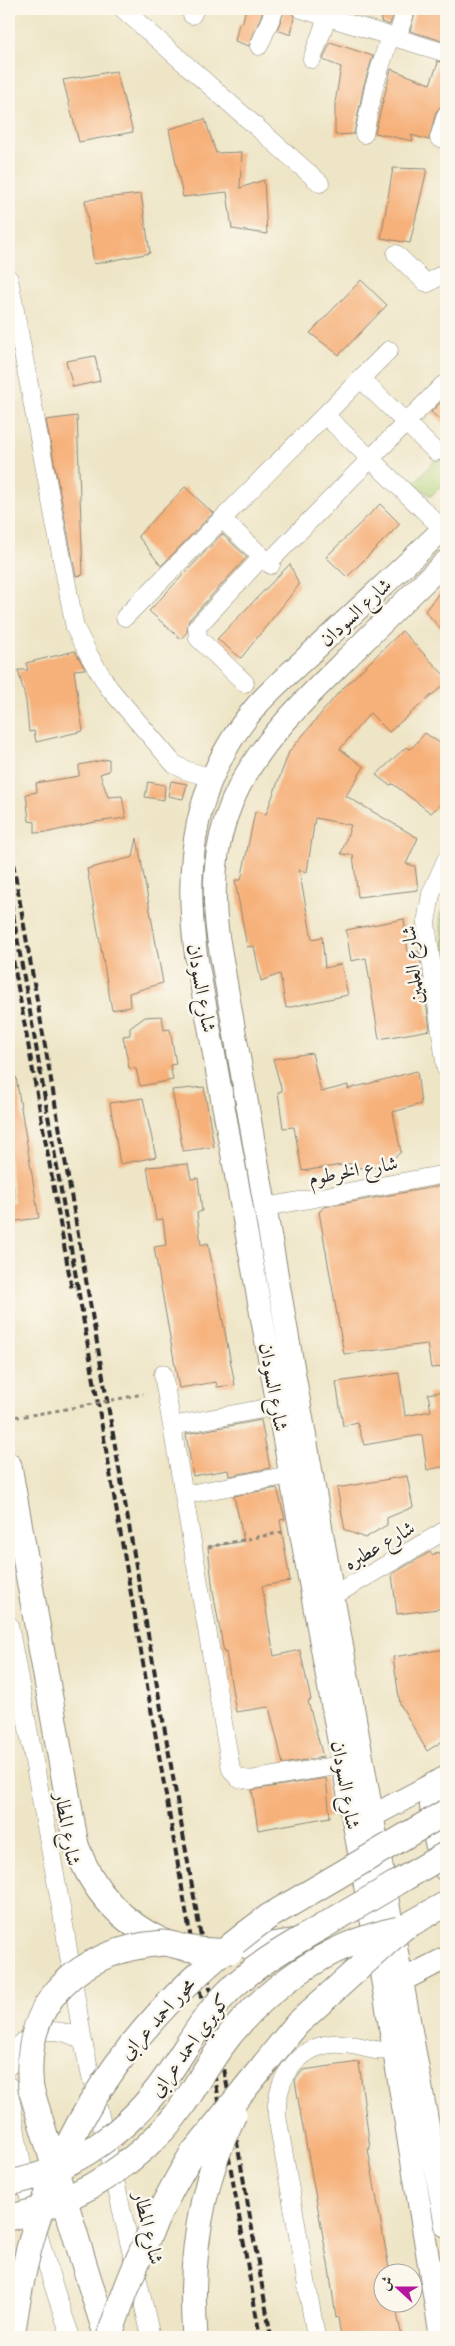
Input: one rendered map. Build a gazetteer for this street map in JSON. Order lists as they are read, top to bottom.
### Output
{
  "streets": {
    "highway": ["محور احمد عرابى", "كوبري احمد عرابى"],
    "main road": ["شارع السودان"],
    "street": [
      "شارع العلمين",
      "شارع الخرطوم",
      "شارع عطبره",
      "شارع المطار"
    ]
  },
  "crossings": [
    ["شارع السودان", "شارع الخرطوم"],
    ["شارع السودان", "شارع عطبره"]
  ],
  "north": "left"
}
